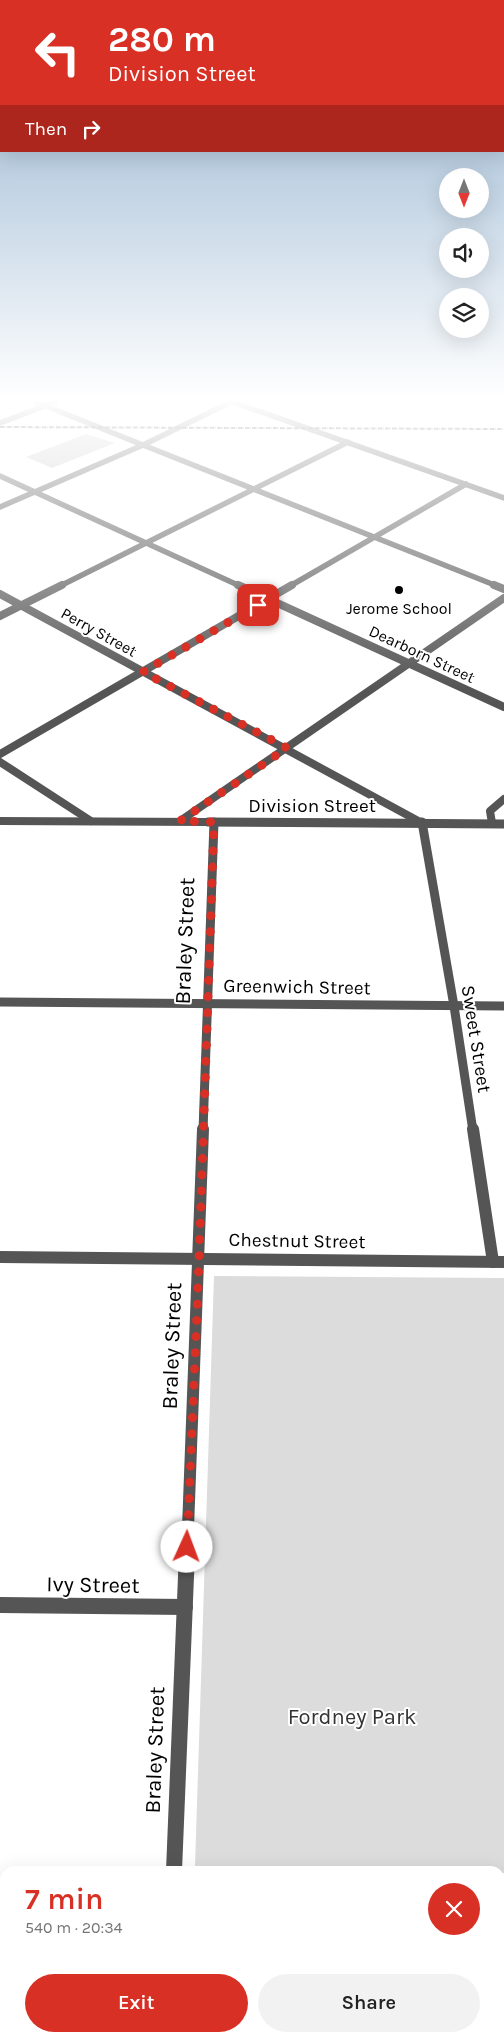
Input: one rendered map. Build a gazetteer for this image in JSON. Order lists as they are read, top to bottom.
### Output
{
  "streets": {
    "street": [
      "Perry Street",
      "Dearborn Street",
      "Division Street",
      "Braley Street",
      "Greenwich Street",
      "Sweet Street",
      "Chestnut Street",
      "Ivy Street"
    ]
  },
  "crossings": [
    ["Perry Street", "Division Street"],
    ["Perry Street", "Sweet Street"],
    ["Division Street", "Braley Street"],
    ["Division Street", "Sweet Street"],
    ["Braley Street", "Greenwich Street"],
    ["Braley Street", "Chestnut Street"],
    ["Braley Street", "Ivy Street"],
    ["Greenwich Street", "Sweet Street"],
    ["Sweet Street", "Chestnut Street"]
  ],
  "parks": ["Fordney Park"],
  "places": ["Jerome School"],
  "north": "bottom",
  "page": {
    "turn": ["280 m", "Division Street"],
    "then": "Then",
    "heading": ["7 min", "540 m · 20:34"],
    "buttons": ["Exit", "Share"]
  }
}
